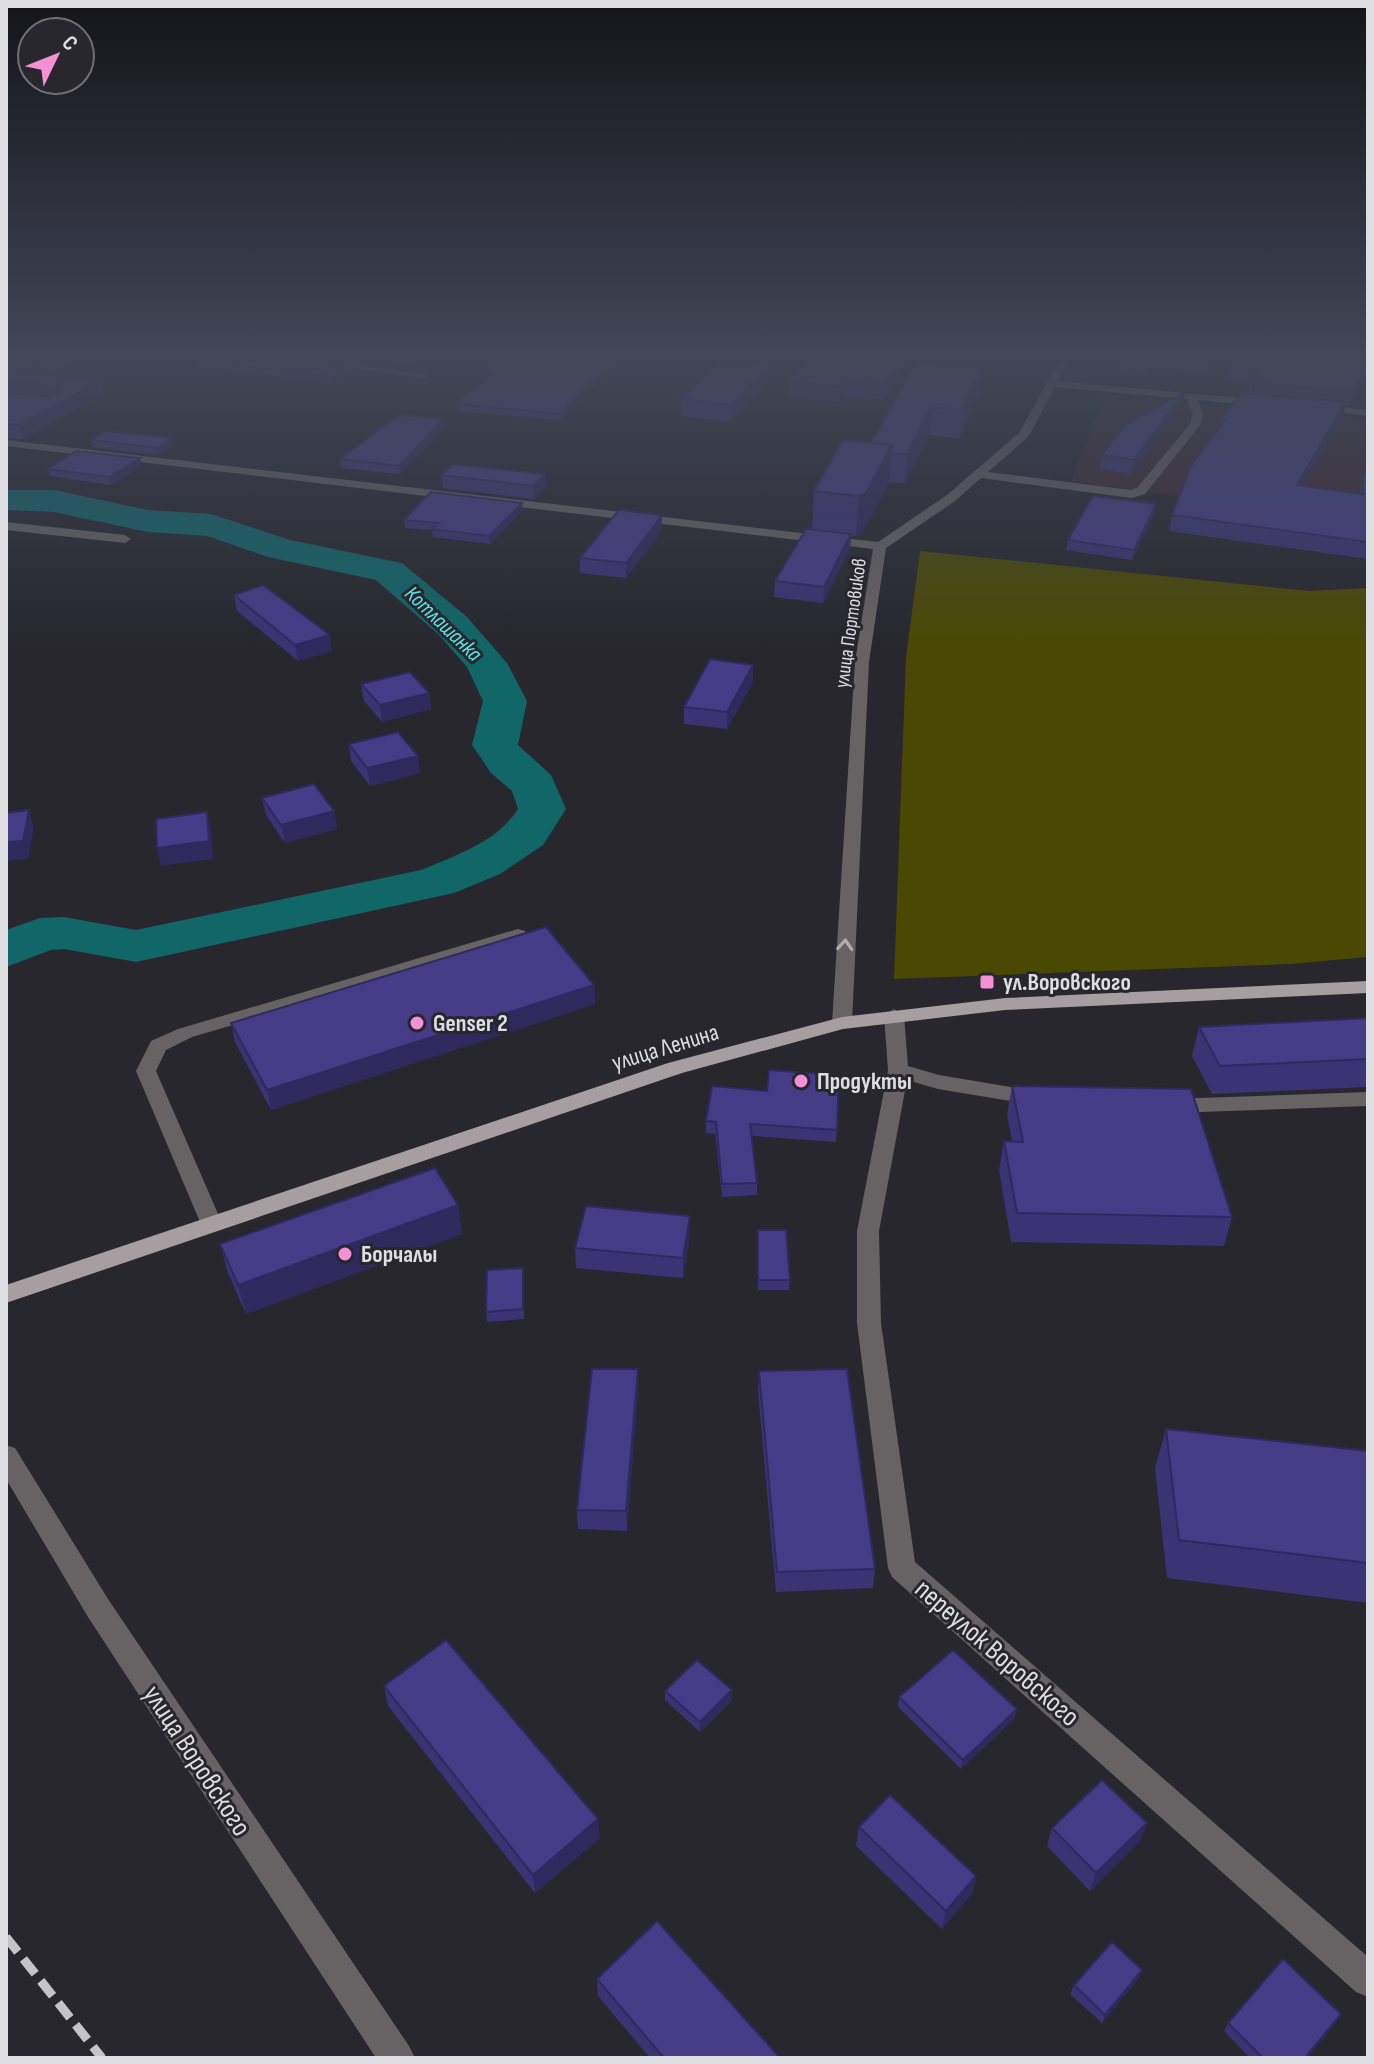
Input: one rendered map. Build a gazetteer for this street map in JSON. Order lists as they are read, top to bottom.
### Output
{
  "streets": {
    "main road": ["улица Ленина"],
    "street": ["улица Портовиков", "переулок Воровского", "улица Воровского"]
  },
  "crossings": [
    ["улица Портовиков", "улица Ленина"],
    ["улица Ленина", "переулок Воровского"]
  ],
  "one_way": ["улица Портовиков"],
  "water": ["Котлашанка"],
  "places": {
    "transit": ["ул.Воровского"],
    "other": ["Genser 2", "Продукты", "Борчалы"]
  },
  "north": "top right"
}
